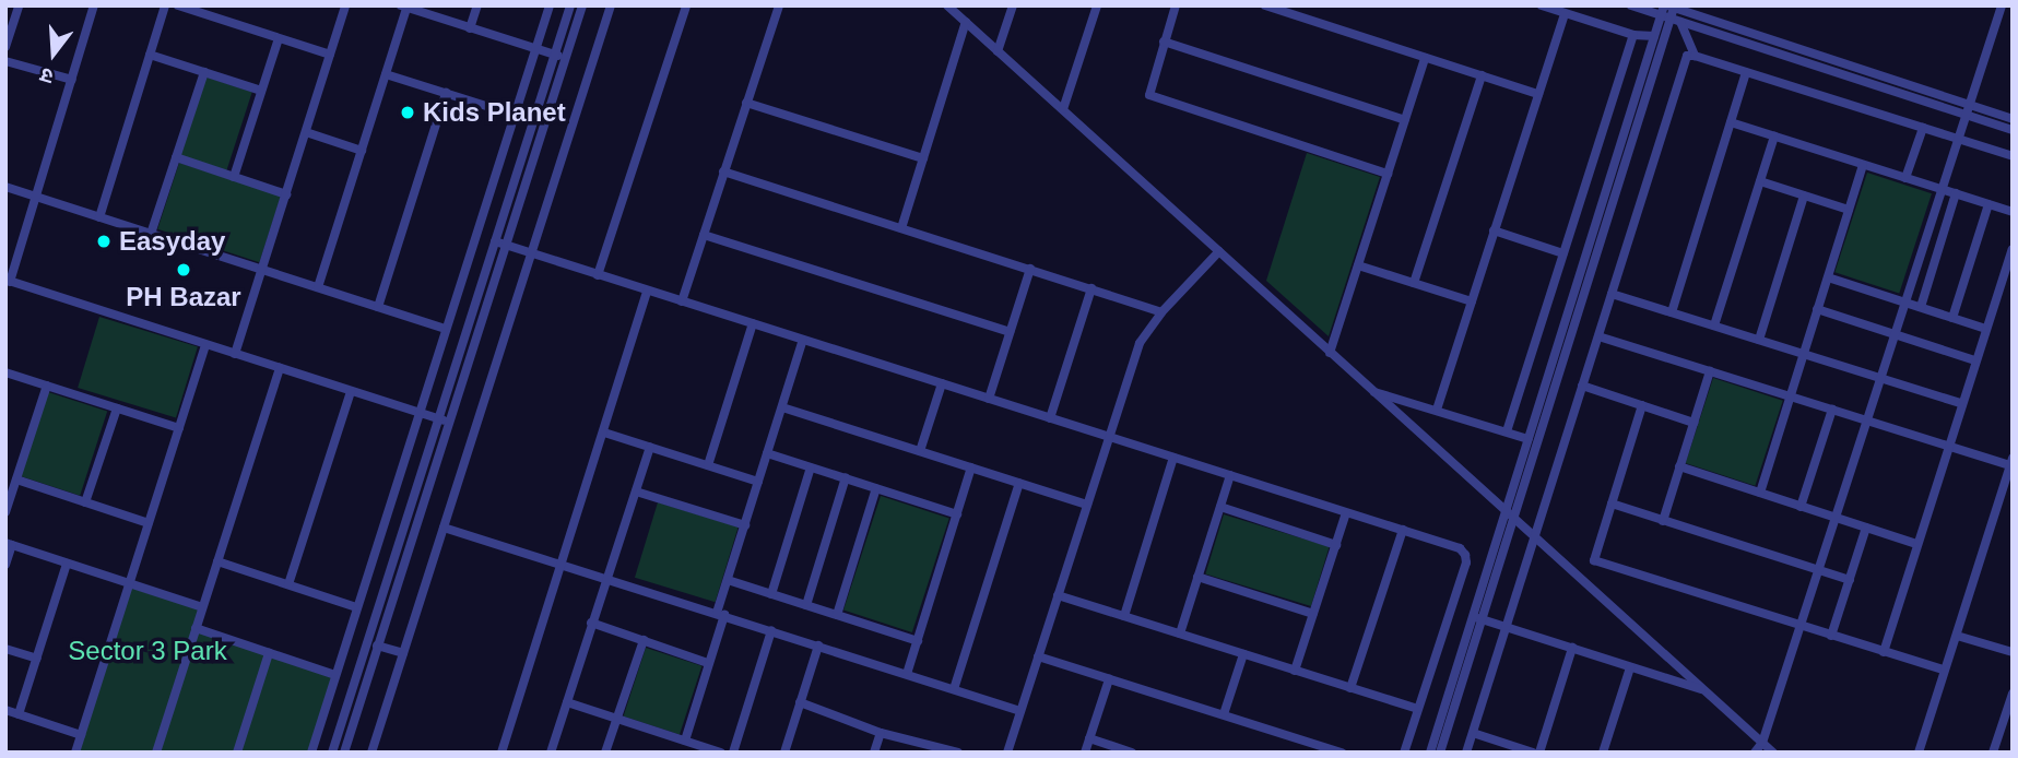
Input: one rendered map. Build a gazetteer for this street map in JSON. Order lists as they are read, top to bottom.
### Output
{
  "parks": ["Sector 3 Park"],
  "places": ["Kids Planet", "Easyday", "PH Bazar"],
  "north": "bottom"
}
